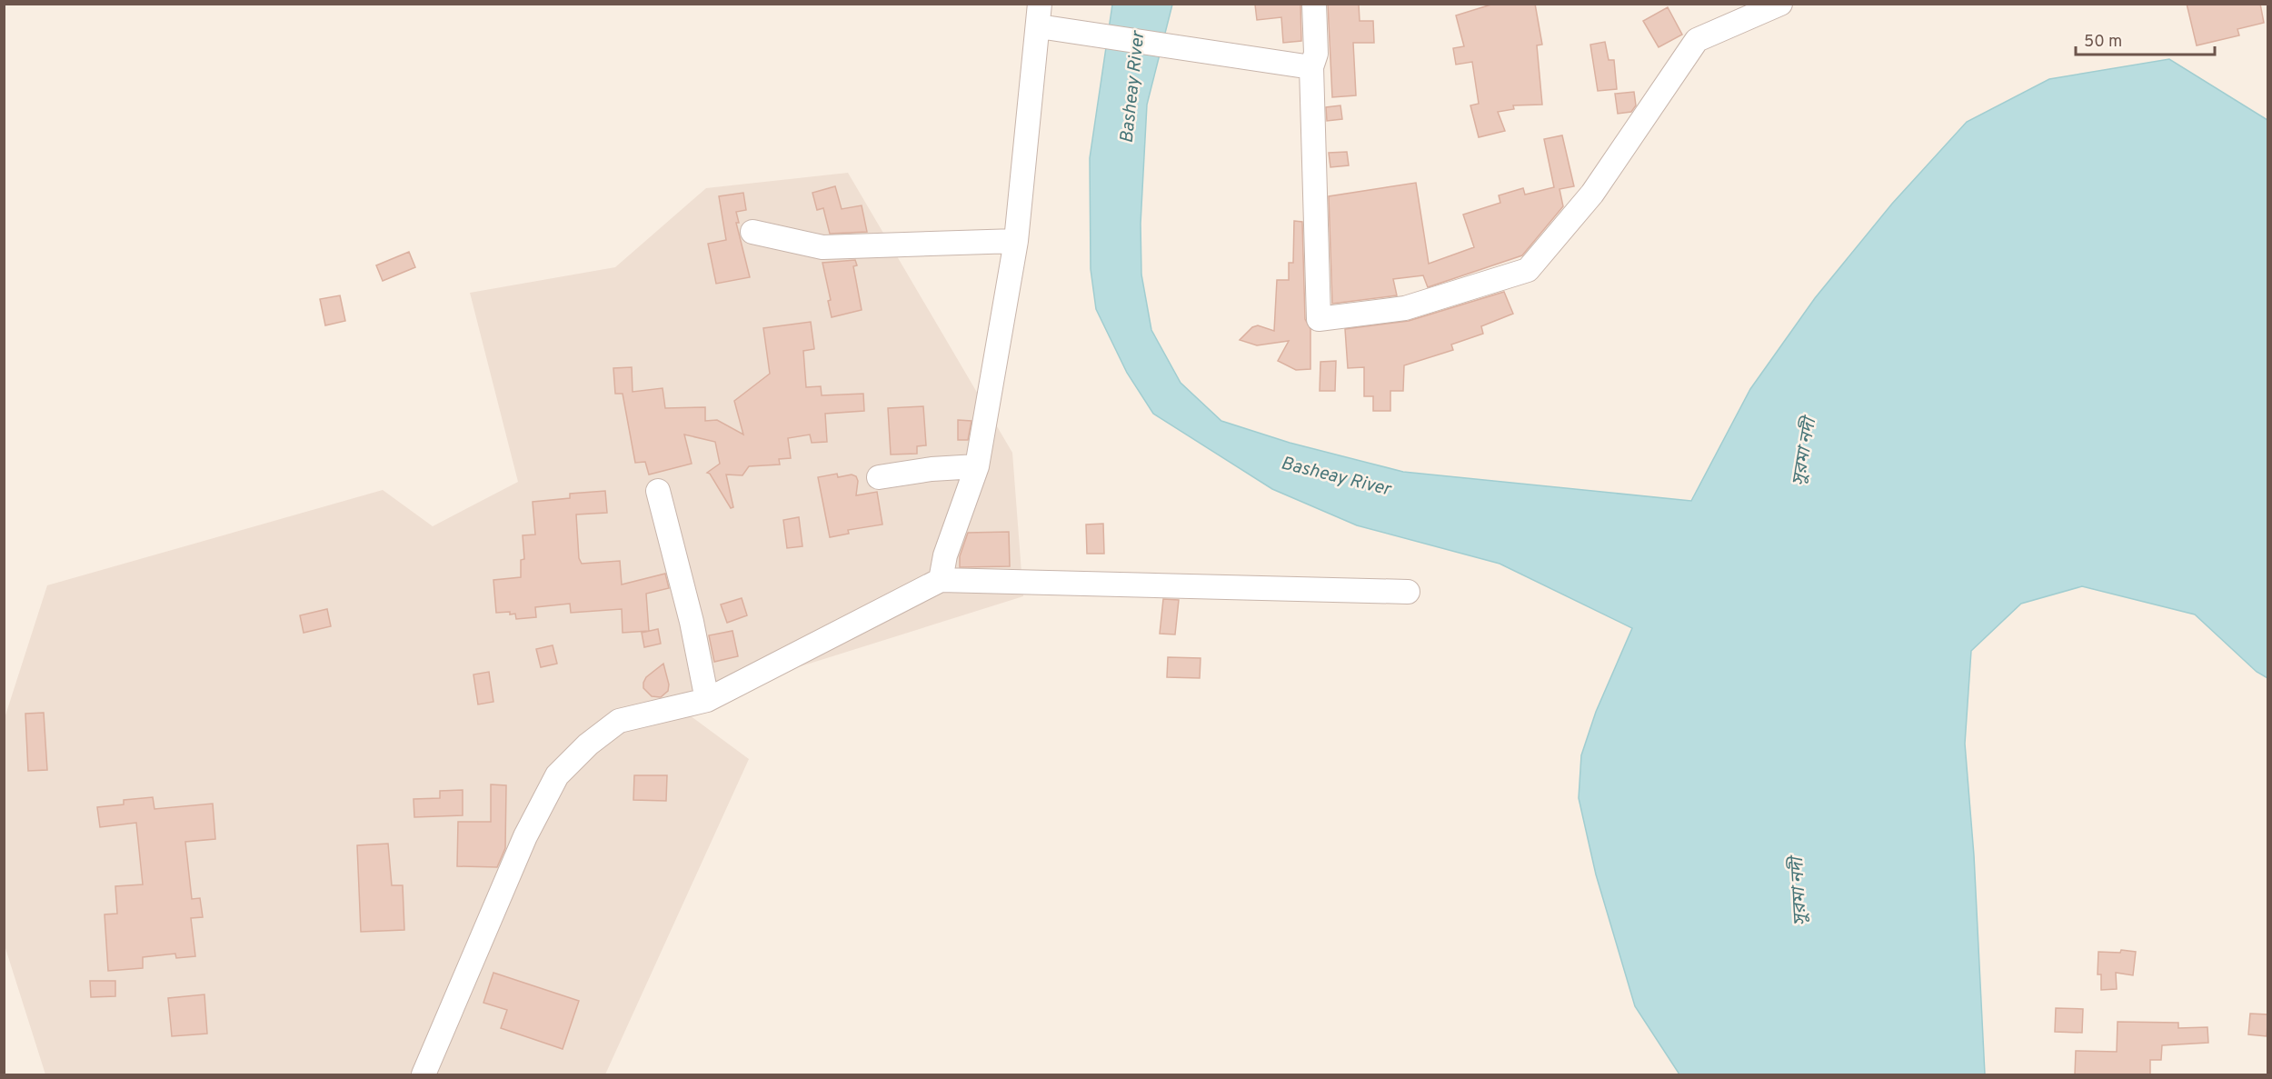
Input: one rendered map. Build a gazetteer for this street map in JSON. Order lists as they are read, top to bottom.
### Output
{
  "water": ["Basheay River", "সুরমা নদী"],
  "scale_bar": "50 m"
}
